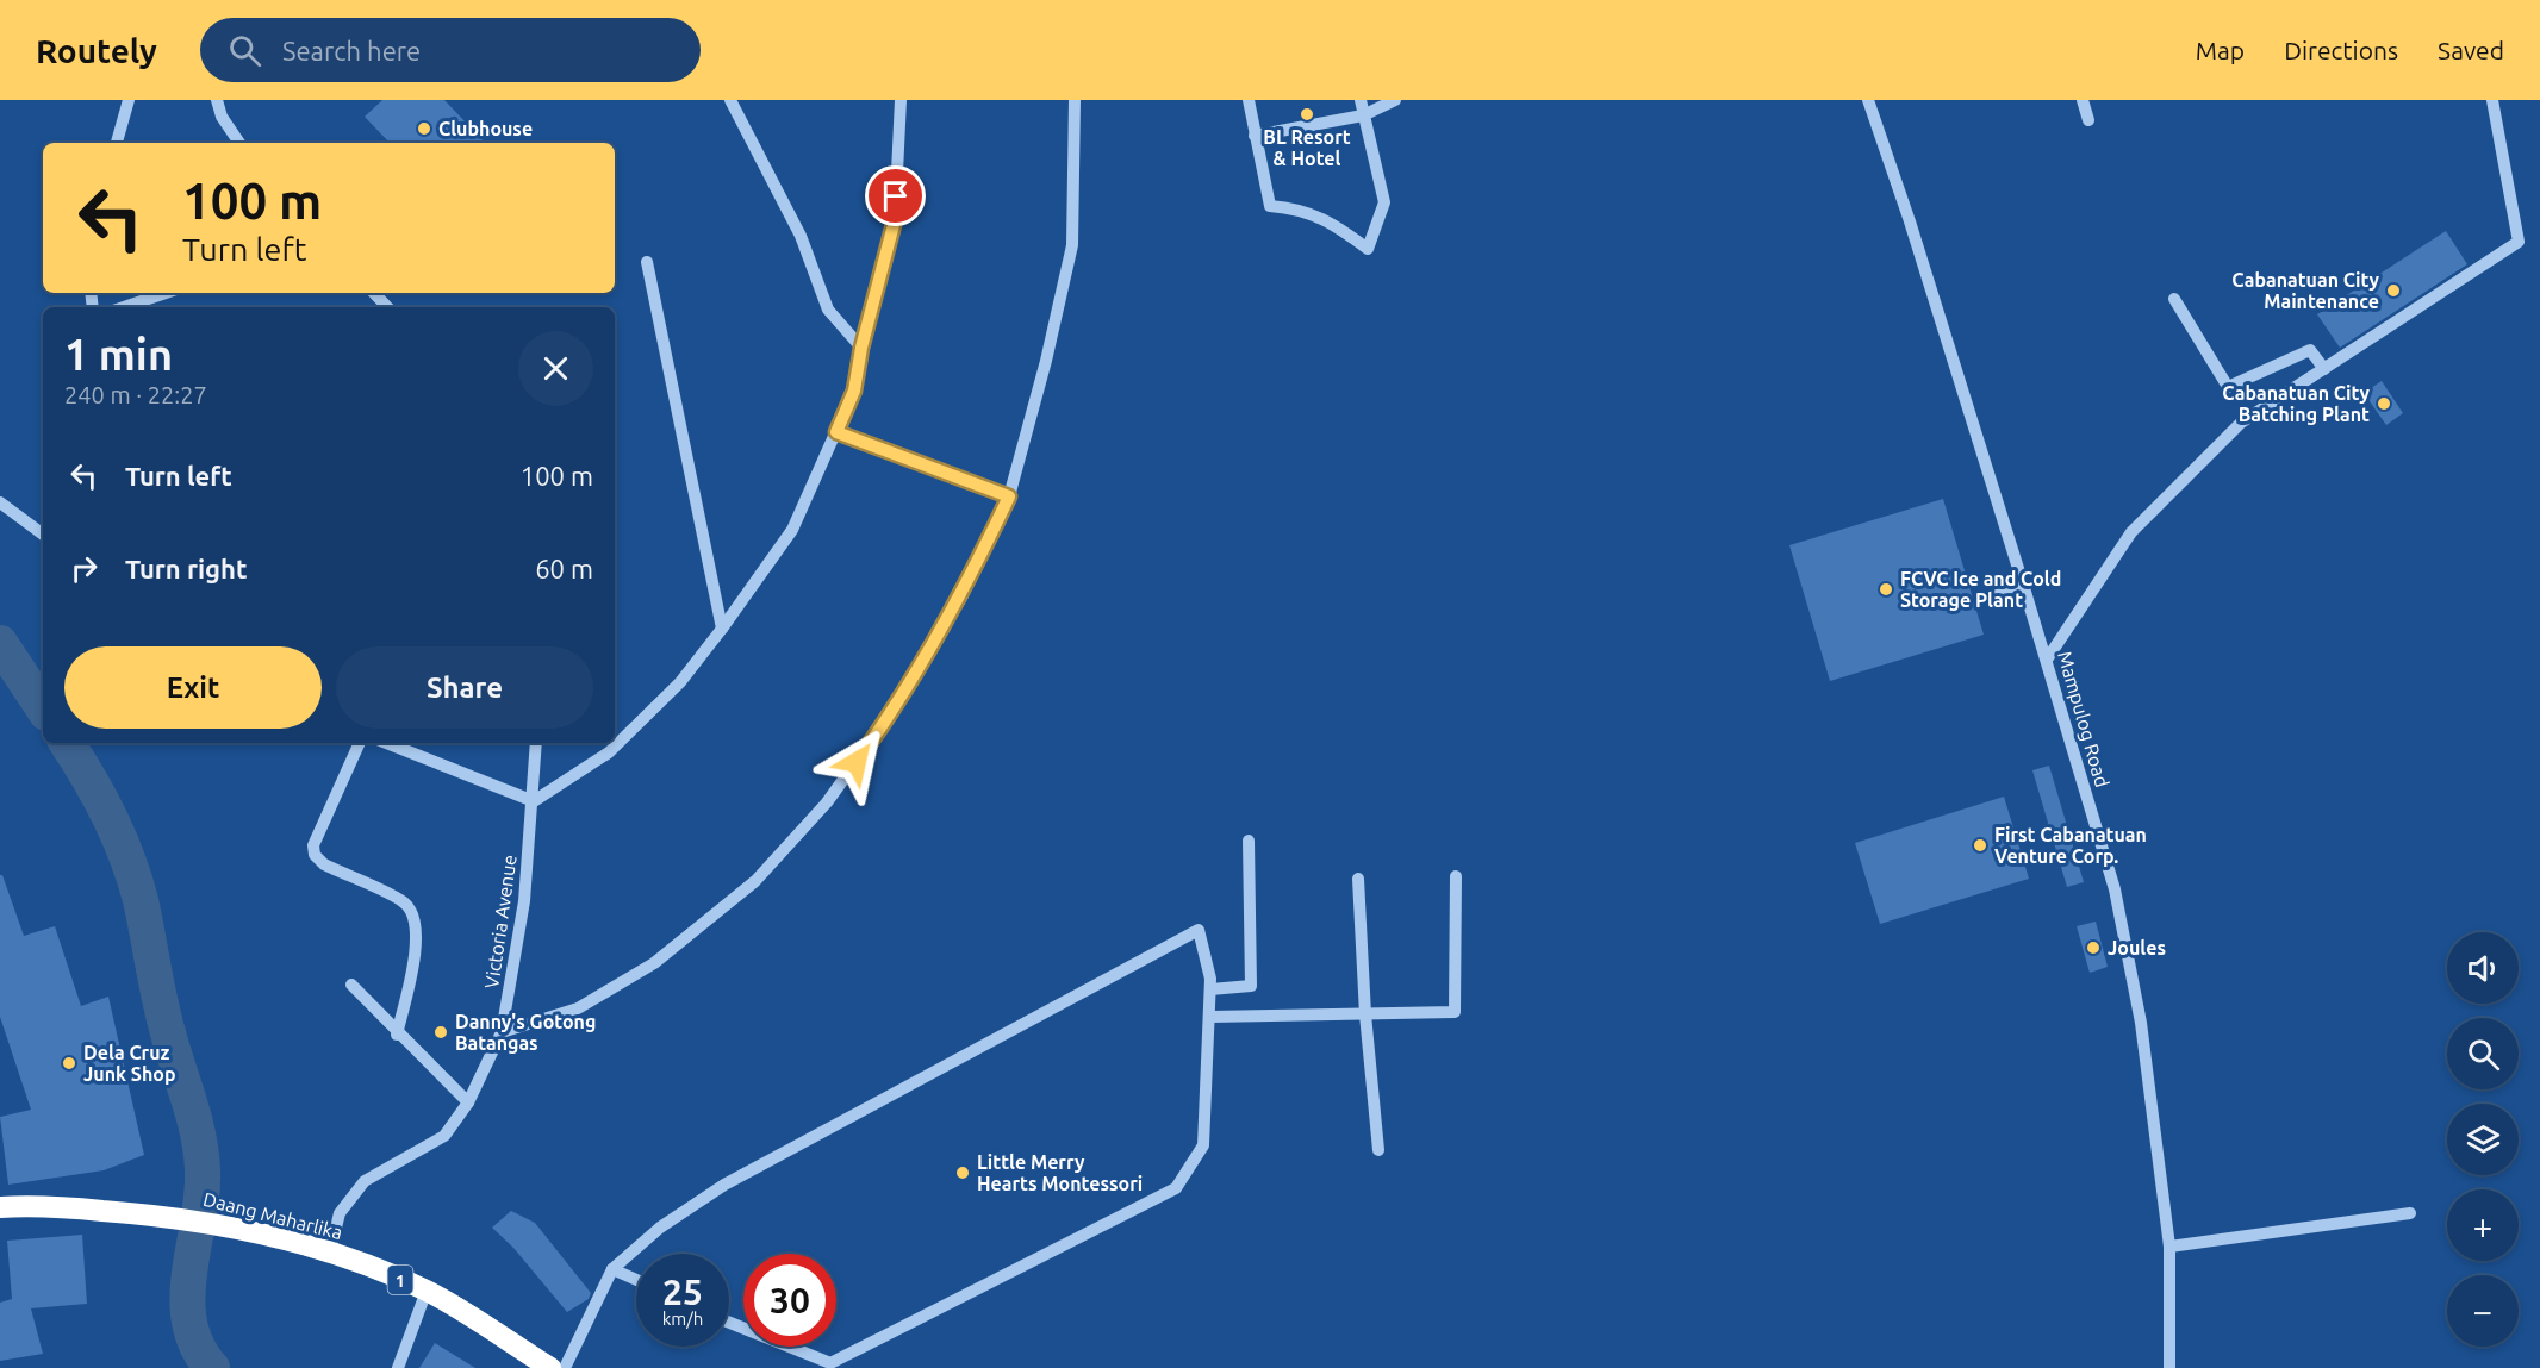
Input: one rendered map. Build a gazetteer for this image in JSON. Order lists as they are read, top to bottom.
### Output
{
  "streets": {
    "highway": ["Daang Maharlika", "1"],
    "street": ["Mampulog Road", "Victoria Avenue"]
  },
  "crossings": [
    ["Victoria Avenue", "Daang Maharlika"]
  ],
  "places": [
    "BL Resort & Hotel",
    "Clubhouse",
    "Cabanatuan City Maintenance",
    "Cabanatuan City Batching Plant",
    "FCVC Ice and Cold Storage Plant",
    "First Cabanatuan Venture Corp.",
    "Joules",
    "Danny's Gotong Batangas",
    "Dela Cruz Junk Shop",
    "Little Merry Hearts Montessori"
  ],
  "page": {
    "header": "Routely",
    "search": "Search here",
    "nav": ["Map", "Directions", "Saved"],
    "turn": ["100 m", "Turn left"],
    "heading": ["1 min", "240 m · 22:27"],
    "list": [
      {
        "name": "Turn left",
        "value": "100 m"
      },
      {
        "name": "Turn right",
        "value": "60 m"
      }
    ],
    "buttons": ["Exit", "Share"],
    "map_buttons": ["+", "−"],
    "speed": "25 km/h",
    "limit": "30"
  }
}
